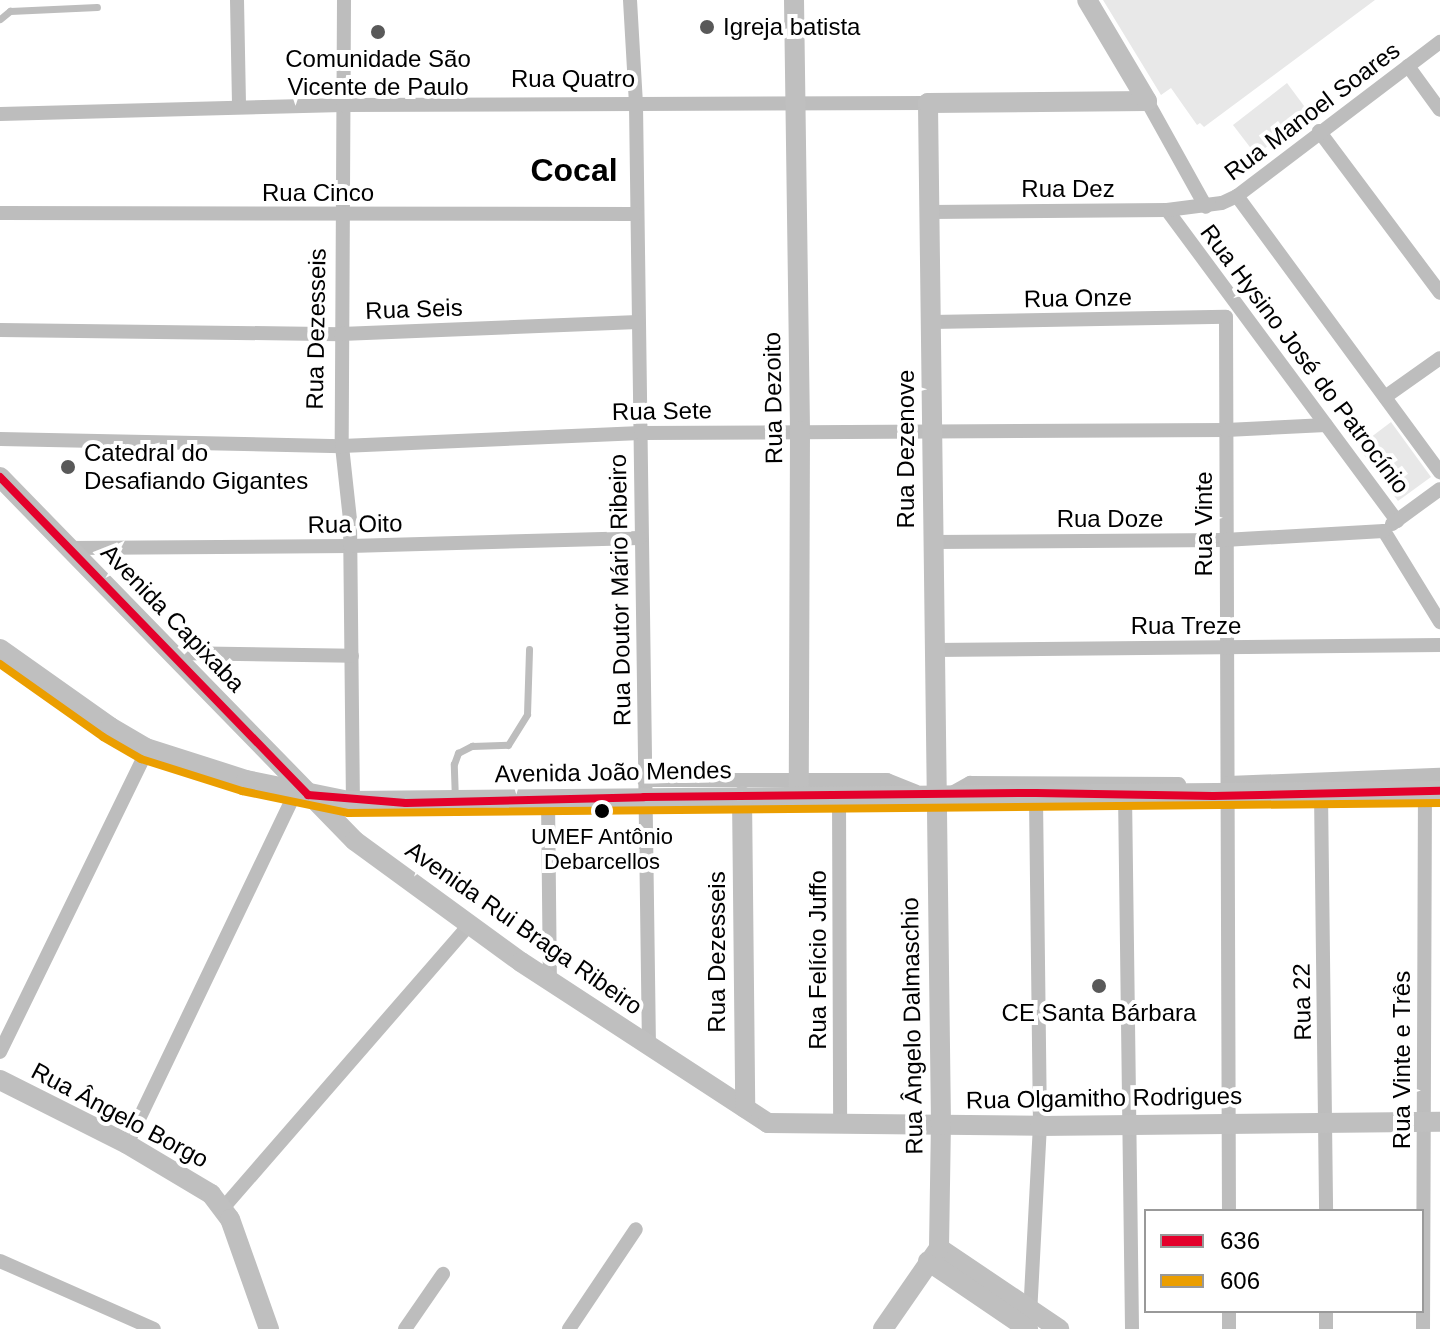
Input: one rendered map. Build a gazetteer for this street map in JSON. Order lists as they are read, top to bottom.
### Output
{
  "streets": {
    "street": [
      "Rua Quatro",
      "Rua Manoel Soares",
      "Rua Dez",
      "Rua Cinco",
      "Rua Onze",
      "Rua Seis",
      "Rua Dezesseis",
      "Rua Hysino José do Patrocínio",
      "Rua Dezoito",
      "Rua Sete",
      "Rua Dezenove",
      "Rua Doze",
      "Rua Oito",
      "Rua Vinte",
      "Rua Doutor Mário Ribeiro",
      "Avenida Capixaba",
      "Rua Treze",
      "Avenida João Mendes",
      "Avenida Rui Braga Ribeiro",
      "Rua Felício Juffo",
      "Rua 22",
      "Rua Ângelo Dalmaschio",
      "Rua Vinte e Três",
      "Rua Olgamitho Rodrigues",
      "Rua Ângelo Borgo"
    ]
  },
  "crossings": [
    ["Rua Quatro", "Rua Dezesseis"],
    ["Rua Quatro", "Rua Dezoito"],
    ["Rua Quatro", "Rua Dezenove"],
    ["Rua Quatro", "Rua Doutor Mário Ribeiro"],
    ["Rua Manoel Soares", "Rua Dez"],
    ["Rua Dez", "Rua Hysino José do Patrocínio"],
    ["Rua Dez", "Rua Dezenove"],
    ["Rua Cinco", "Rua Dezesseis"],
    ["Rua Cinco", "Rua Doutor Mário Ribeiro"],
    ["Rua Onze", "Rua Dezenove"],
    ["Rua Onze", "Rua Vinte"],
    ["Rua Seis", "Rua Dezesseis"],
    ["Rua Seis", "Rua Doutor Mário Ribeiro"],
    ["Rua Dezesseis", "Rua Sete"],
    ["Rua Dezesseis", "Rua Oito"],
    ["Rua Dezesseis", "Avenida João Mendes"],
    ["Rua Dezesseis", "Avenida Rui Braga Ribeiro"],
    ["Rua Hysino José do Patrocínio", "Rua Sete"],
    ["Rua Hysino José do Patrocínio", "Rua Doze"],
    ["Rua Dezoito", "Rua Sete"],
    ["Rua Dezoito", "Avenida João Mendes"],
    ["Rua Sete", "Rua Dezenove"],
    ["Rua Sete", "Rua Vinte"],
    ["Rua Sete", "Rua Doutor Mário Ribeiro"],
    ["Rua Dezenove", "Rua Doze"],
    ["Rua Dezenove", "Rua Treze"],
    ["Rua Dezenove", "Avenida João Mendes"],
    ["Rua Dezenove", "Rua Ângelo Dalmaschio"],
    ["Rua Doze", "Rua Vinte"],
    ["Rua Oito", "Rua Doutor Mário Ribeiro"],
    ["Rua Oito", "Avenida Capixaba"],
    ["Rua Vinte", "Rua Treze"],
    ["Rua Vinte", "Avenida João Mendes"],
    ["Rua Vinte", "Rua Olgamitho Rodrigues"],
    ["Rua Doutor Mário Ribeiro", "Avenida João Mendes"],
    ["Rua Doutor Mário Ribeiro", "Avenida Rui Braga Ribeiro"],
    ["Avenida Capixaba", "Avenida João Mendes"],
    ["Avenida Capixaba", "Avenida Rui Braga Ribeiro"],
    ["Avenida João Mendes", "Avenida Rui Braga Ribeiro"],
    ["Avenida João Mendes", "Rua Felício Juffo"],
    ["Avenida João Mendes", "Rua 22"],
    ["Avenida João Mendes", "Rua Ângelo Dalmaschio"],
    ["Avenida João Mendes", "Rua Vinte e Três"],
    ["Avenida Rui Braga Ribeiro", "Rua Olgamitho Rodrigues"],
    ["Rua Felício Juffo", "Rua Olgamitho Rodrigues"],
    ["Rua 22", "Rua Olgamitho Rodrigues"],
    ["Rua Ângelo Dalmaschio", "Rua Olgamitho Rodrigues"],
    ["Rua Vinte e Três", "Rua Olgamitho Rodrigues"]
  ],
  "districts": ["Cocal"],
  "places": [
    "Igreja batista",
    "Comunidade São Vicente de Paulo",
    "Catedral do Desafiando Gigantes",
    "UMEF Antônio Debarcellos",
    "CE Santa Bárbara"
  ],
  "lines": ["transit line 636", "transit line 606"],
  "legend": ["636", "606"]
}
